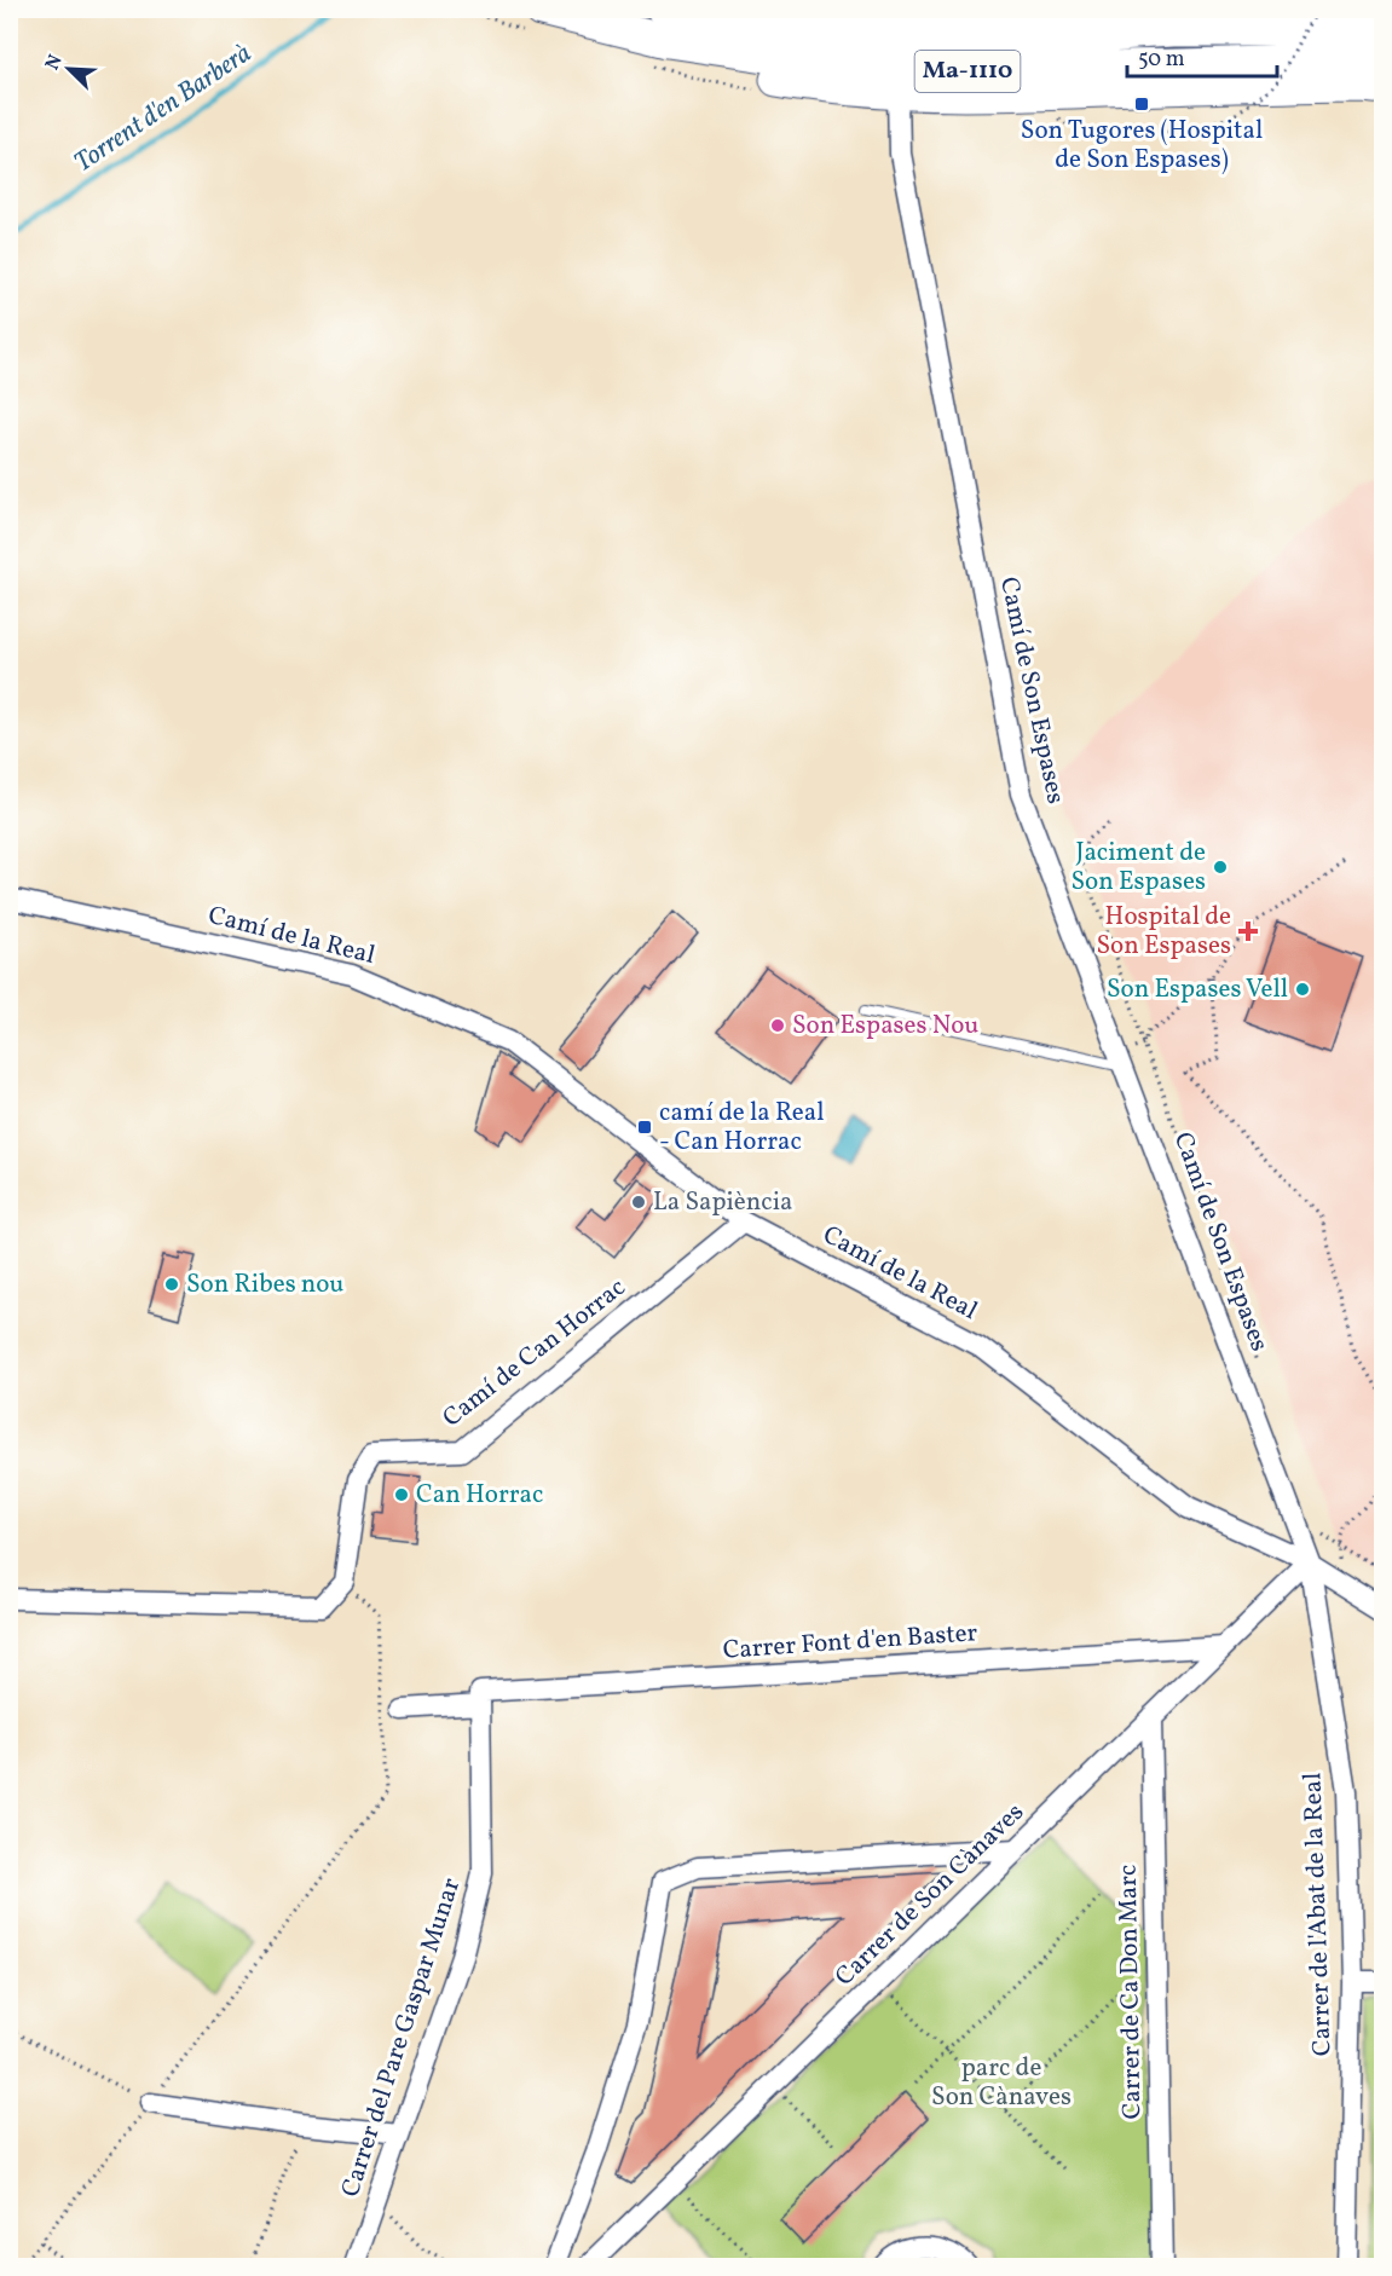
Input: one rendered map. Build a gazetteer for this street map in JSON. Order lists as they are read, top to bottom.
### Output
{
  "streets": {
    "main road": ["Ma-1110"],
    "street": [
      "Camí de Son Espases",
      "Camí de la Real",
      "Camí de Can Horrac",
      "Carrer Font d'en Baster",
      "Carrer de Son Cànaves",
      "Carrer de l'Abat de la Real",
      "Carrer de Ca Don Marc",
      "Carrer del Pare Gaspar Munar"
    ]
  },
  "crossings": [
    ["Camí de Son Espases", "Camí de la Real"],
    ["Camí de Son Espases", "Carrer de Son Cànaves"],
    ["Camí de Son Espases", "Carrer de l'Abat de la Real"],
    ["Camí de la Real", "Camí de Can Horrac"],
    ["Camí de la Real", "Carrer de Son Cànaves"],
    ["Camí de la Real", "Carrer de l'Abat de la Real"],
    ["Carrer Font d'en Baster", "Carrer de Son Cànaves"],
    ["Carrer Font d'en Baster", "Carrer del Pare Gaspar Munar"],
    ["Carrer de Son Cànaves", "Carrer de l'Abat de la Real"],
    ["Carrer de Son Cànaves", "Carrer de Ca Don Marc"]
  ],
  "water": ["Torrent d'en Barberà"],
  "parks": ["parc de Son Cànaves"],
  "places": {
    "transit": ["Son Tugores (Hospital de Son Espases)", "camí de la Real - Can Horrac"],
    "other": [
      "Jaciment de Son Espases",
      "Son Espases Vell",
      "Son Espases Nou",
      "La Sapiència",
      "Son Ribes nou",
      "Can Horrac"
    ],
    "health": ["Hospital de Son Espases"]
  },
  "scale_bar": "50 m",
  "north": "top left"
}
